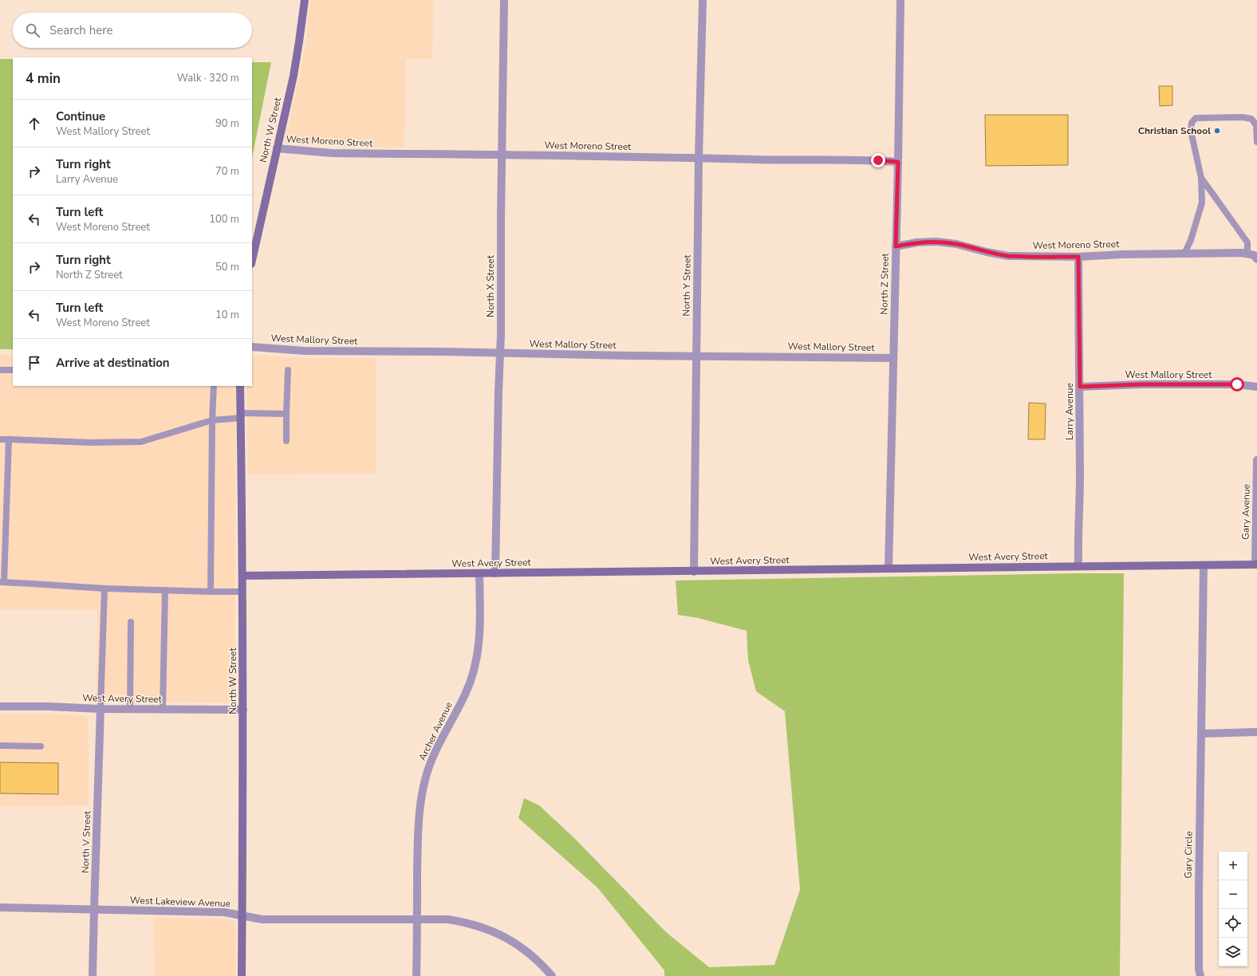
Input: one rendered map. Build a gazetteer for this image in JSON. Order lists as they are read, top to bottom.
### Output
{
  "streets": {
    "street": [
      "North W Street",
      "West Moreno Street",
      "North Z Street",
      "North Y Street",
      "North X Street",
      "West Mallory Street",
      "Larry Avenue",
      "Gary Avenue",
      "West Avery Street",
      "Archer Avenue",
      "North V Street",
      "Gary Circle",
      "West Lakeview Avenue"
    ]
  },
  "crossings": [
    ["North W Street", "West Moreno Street"],
    ["North W Street", "West Avery Street"],
    ["North W Street", "West Lakeview Avenue"],
    ["West Moreno Street", "North Z Street"],
    ["West Moreno Street", "North Y Street"],
    ["West Moreno Street", "North X Street"],
    ["West Moreno Street", "Larry Avenue"],
    ["North Z Street", "West Mallory Street"],
    ["North Z Street", "West Avery Street"],
    ["North Y Street", "West Mallory Street"],
    ["North Y Street", "West Avery Street"],
    ["North X Street", "West Mallory Street"],
    ["North X Street", "West Avery Street"],
    ["West Mallory Street", "Larry Avenue"],
    ["Larry Avenue", "West Avery Street"],
    ["Gary Avenue", "West Avery Street"],
    ["West Avery Street", "Archer Avenue"],
    ["West Avery Street", "North V Street"],
    ["West Avery Street", "Gary Circle"],
    ["Archer Avenue", "West Lakeview Avenue"],
    ["North V Street", "West Lakeview Avenue"]
  ],
  "places": ["Christian School"],
  "page": {
    "search": "Search here",
    "heading": ["4 min", "Walk · 320 m"],
    "list": [
      ["Continue", "West Mallory Street", "90 m"],
      ["Turn right", "Larry Avenue", "70 m"],
      ["Turn left", "West Moreno Street", "100 m"],
      ["Turn right", "North Z Street", "50 m"],
      ["Turn left", "West Moreno Street", "10 m"],
      "Arrive at destination"
    ],
    "map_buttons": ["+", "−"]
  }
}
